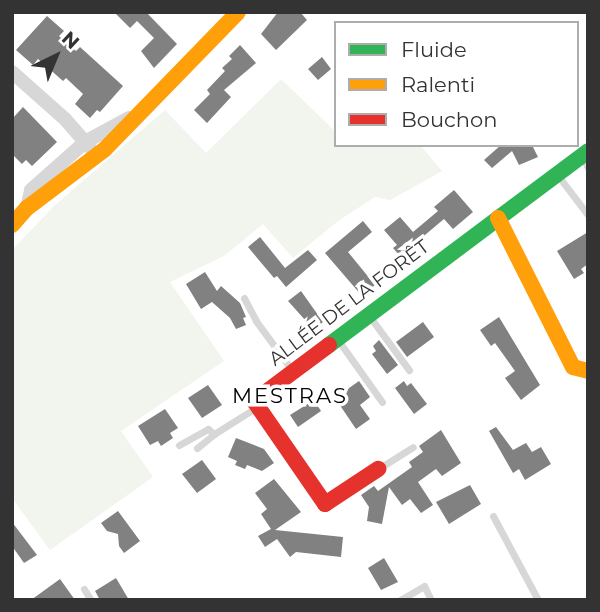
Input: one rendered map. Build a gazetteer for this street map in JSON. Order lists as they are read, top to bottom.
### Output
{
  "streets": {
    "street": ["ALLÉE DE LA FORÊT"]
  },
  "districts": ["MESTRAS"],
  "legend": ["Fluide", "Ralenti", "Bouchon"],
  "north": "top right"
}
